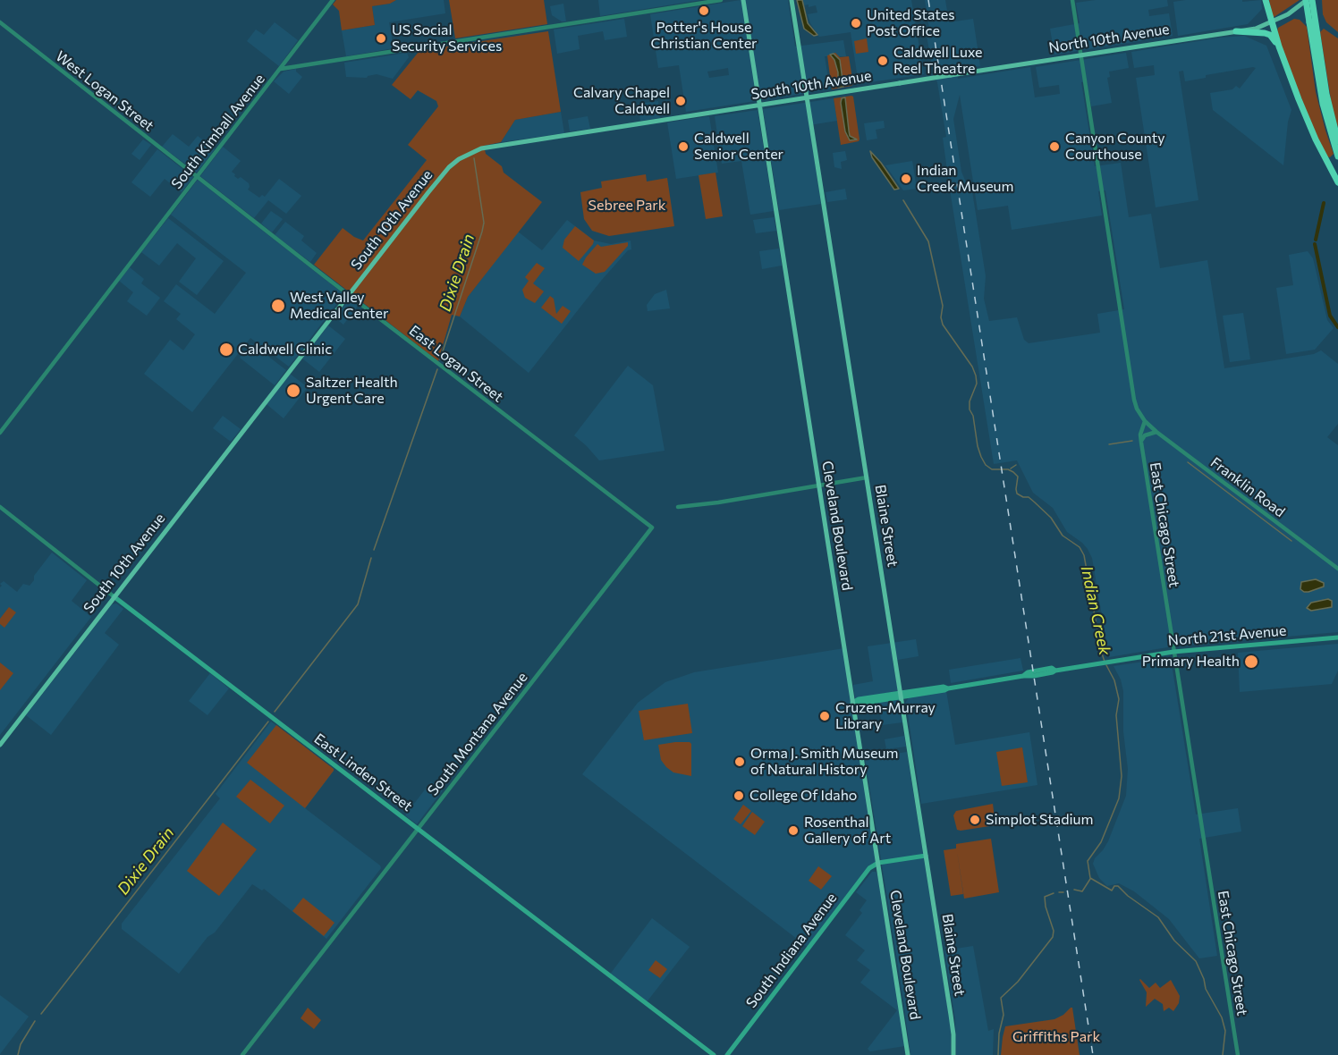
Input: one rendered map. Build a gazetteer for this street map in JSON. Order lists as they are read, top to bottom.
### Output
{
  "streets": {
    "main road": [
      "North 10th Avenue",
      "South 10th Avenue",
      "Cleveland Boulevard",
      "Blaine Street",
      "North 21st Avenue",
      "East Linden Street",
      "South Indiana Avenue"
    ],
    "street": [
      "West Logan Street",
      "South Kimball Avenue",
      "East Logan Street",
      "Franklin Road",
      "East Chicago Street",
      "South Montana Avenue"
    ]
  },
  "crossings": [
    ["North 10th Avenue", "South 10th Avenue"],
    ["South 10th Avenue", "East Logan Street"],
    ["South 10th Avenue", "Cleveland Boulevard"],
    ["South 10th Avenue", "Blaine Street"],
    ["South 10th Avenue", "East Linden Street"],
    ["West Logan Street", "South Kimball Avenue"],
    ["West Logan Street", "East Logan Street"],
    ["South Kimball Avenue", "East Logan Street"],
    ["East Logan Street", "South Montana Avenue"],
    ["Franklin Road", "East Chicago Street"],
    ["East Chicago Street", "North 21st Avenue"],
    ["Cleveland Boulevard", "North 21st Avenue"],
    ["Cleveland Boulevard", "South Indiana Avenue"],
    ["Blaine Street", "North 21st Avenue"],
    ["South Montana Avenue", "East Linden Street"]
  ],
  "water": ["Dixie Drain", "Indian Creek"],
  "parks": ["Sebree Park", "Griffiths Park"],
  "places": [
    "Potter's House Christian Center",
    "United States Post Office",
    "US Social Security Services",
    "Caldwell Luxe Reel Theatre",
    "Calvary Chapel Caldwell",
    "Caldwell Senior Center",
    "Canyon County Courthouse",
    "Indian Creek Museum",
    "West Valley Medical Center",
    "Caldwell Clinic",
    "Saltzer Health Urgent Care",
    "Primary Health",
    "Cruzen-Murray Library",
    "Orma J. Smith Museum of Natural History",
    "College Of Idaho",
    "Simplot Stadium",
    "Rosenthal Gallery of Art"
  ]
}
